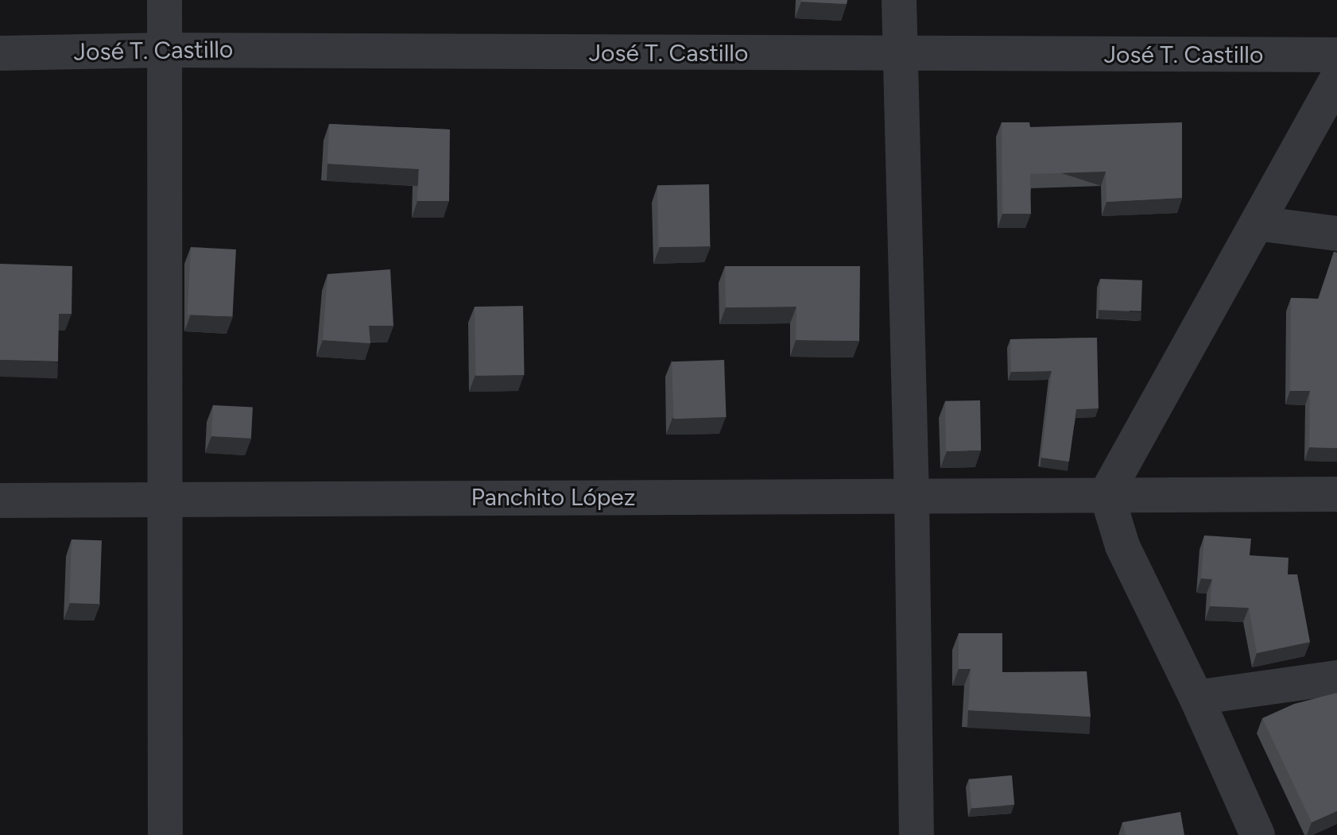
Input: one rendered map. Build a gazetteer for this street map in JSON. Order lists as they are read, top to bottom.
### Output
{
  "streets": {
    "street": ["José T. Castillo", "Panchito López"]
  }
}
